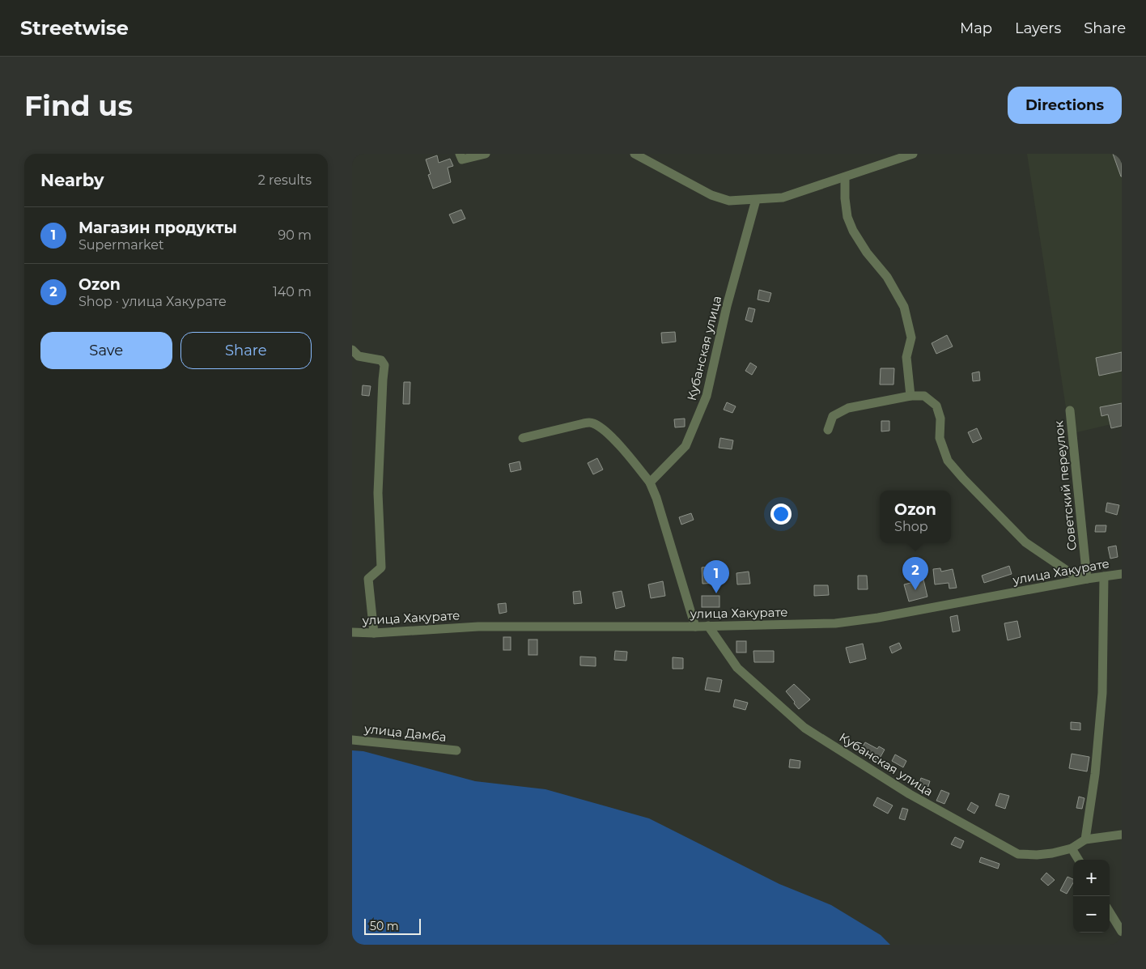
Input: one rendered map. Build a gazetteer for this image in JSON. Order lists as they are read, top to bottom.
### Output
{
  "streets": {
    "street": [
      "Кубанская улица",
      "Советский переулок",
      "улица Хакурате",
      "улица Дамба"
    ]
  },
  "crossings": [
    ["Кубанская улица", "улица Хакурате"],
    ["Советский переулок", "улица Хакурате"]
  ],
  "scale_bar": "50 m",
  "page": {
    "header": "Streetwise",
    "nav": ["Map", "Layers", "Share"],
    "buttons": [
      "Directions",
      ["Save", "Share"]
    ],
    "title": "Find us",
    "heading": ["Nearby", "2 results"],
    "list": [
      {
        "mark": "1",
        "name": "Магазин продукты",
        "note": "Supermarket",
        "value": "90 m"
      },
      {
        "mark": "2",
        "name": "Ozon",
        "note": "Shop · улица Хакурате",
        "value": "140 m"
      }
    ],
    "popup": ["Ozon", "Shop"],
    "pins": ["2", "1"],
    "map_buttons": ["+", "−"],
    "scale": "50 m"
  }
}
